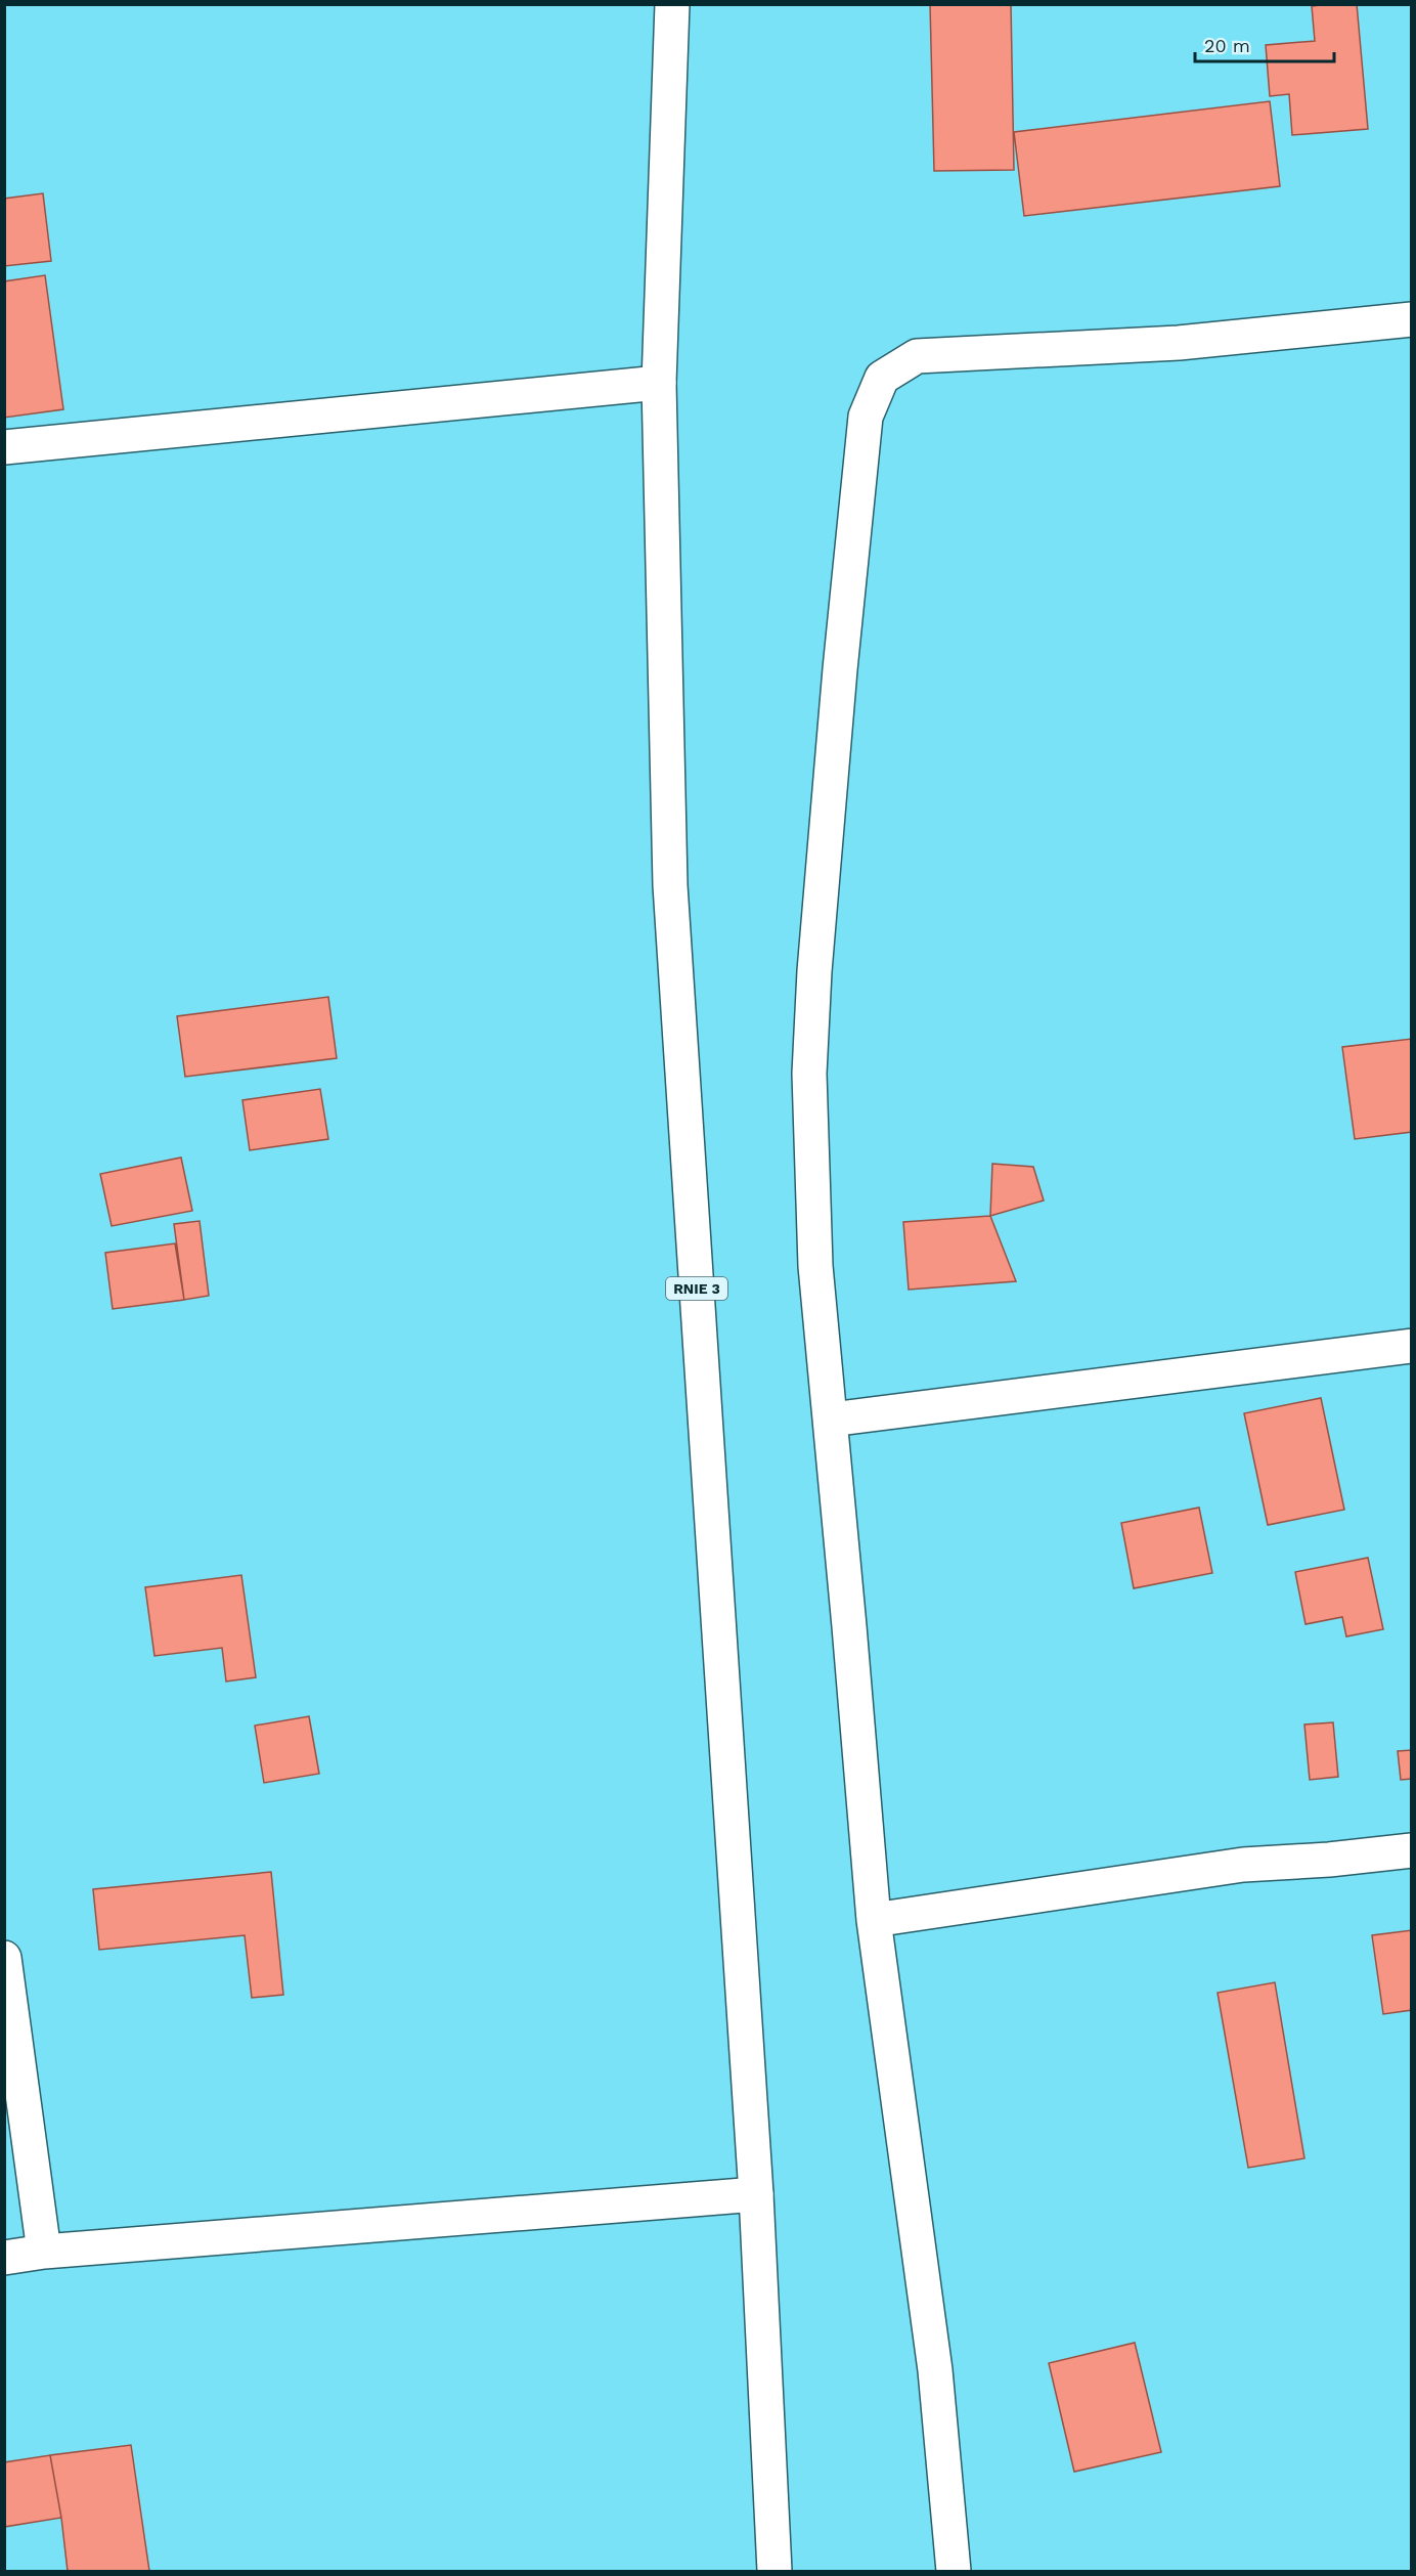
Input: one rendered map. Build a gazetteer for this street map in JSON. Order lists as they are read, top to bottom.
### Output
{
  "streets": {
    "main road": ["RNIE 3"]
  },
  "scale_bar": "20 m"
}
